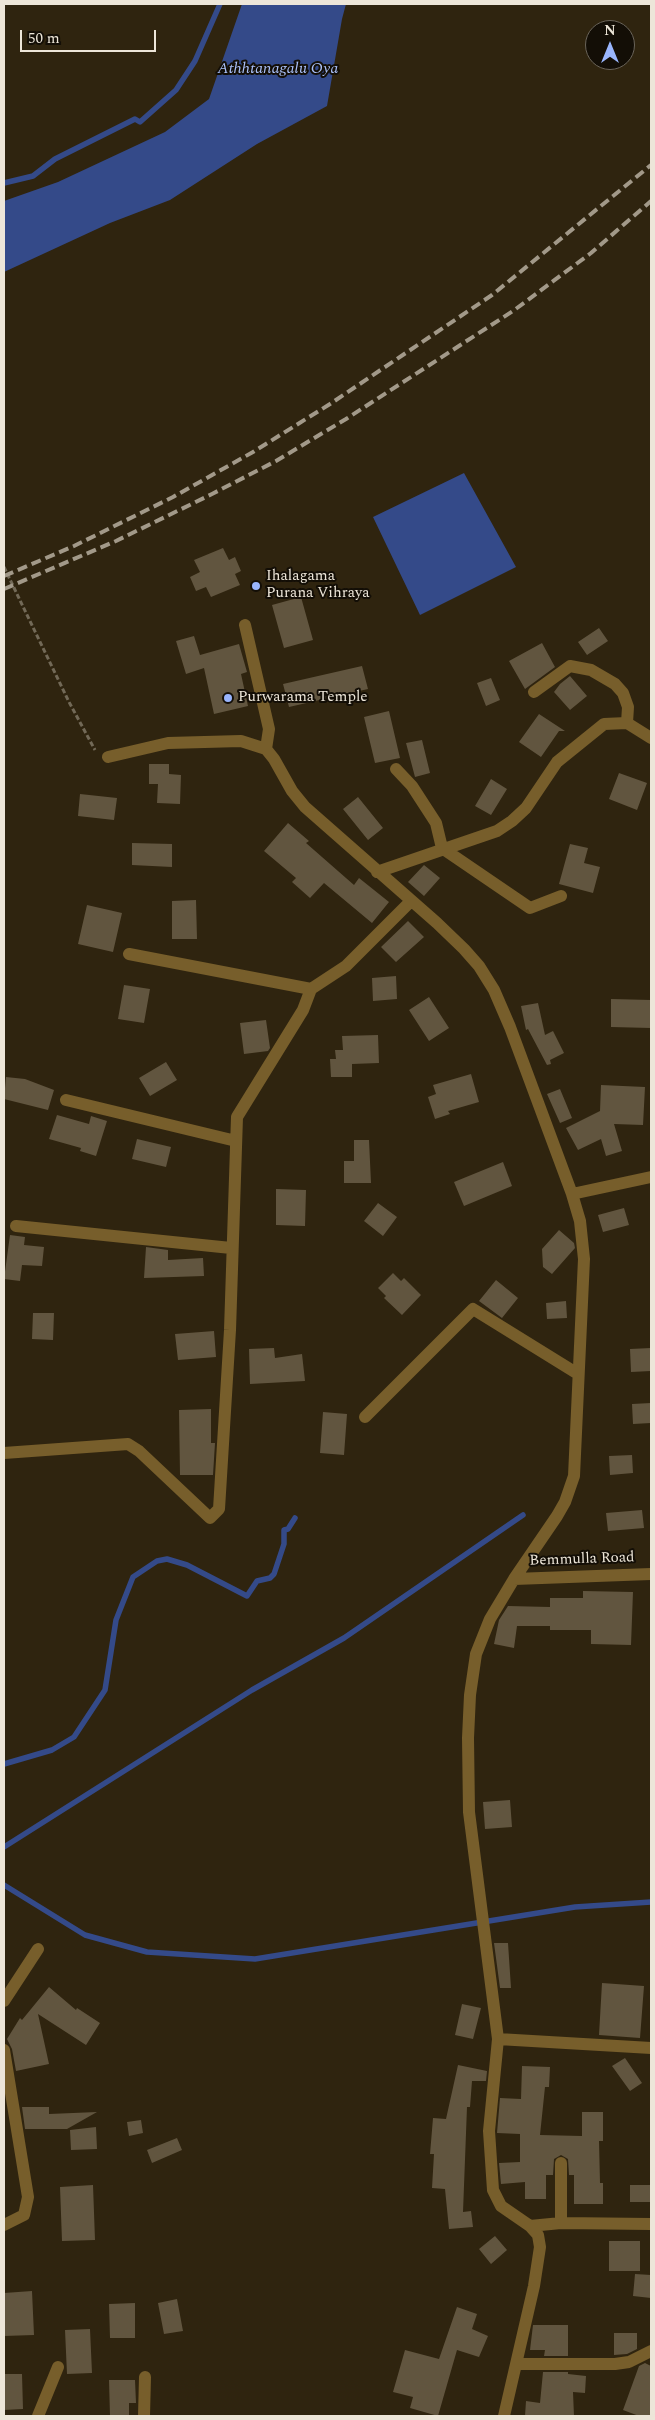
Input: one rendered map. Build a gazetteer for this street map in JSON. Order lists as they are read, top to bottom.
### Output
{
  "streets": {
    "street": ["Bemmulla Road"]
  },
  "water": ["Athhtanagalu Oya"],
  "places": ["Ihalagama Purana Vihraya", "Purwarama Temple"],
  "scale_bar": "50 m",
  "north": "top"
}
